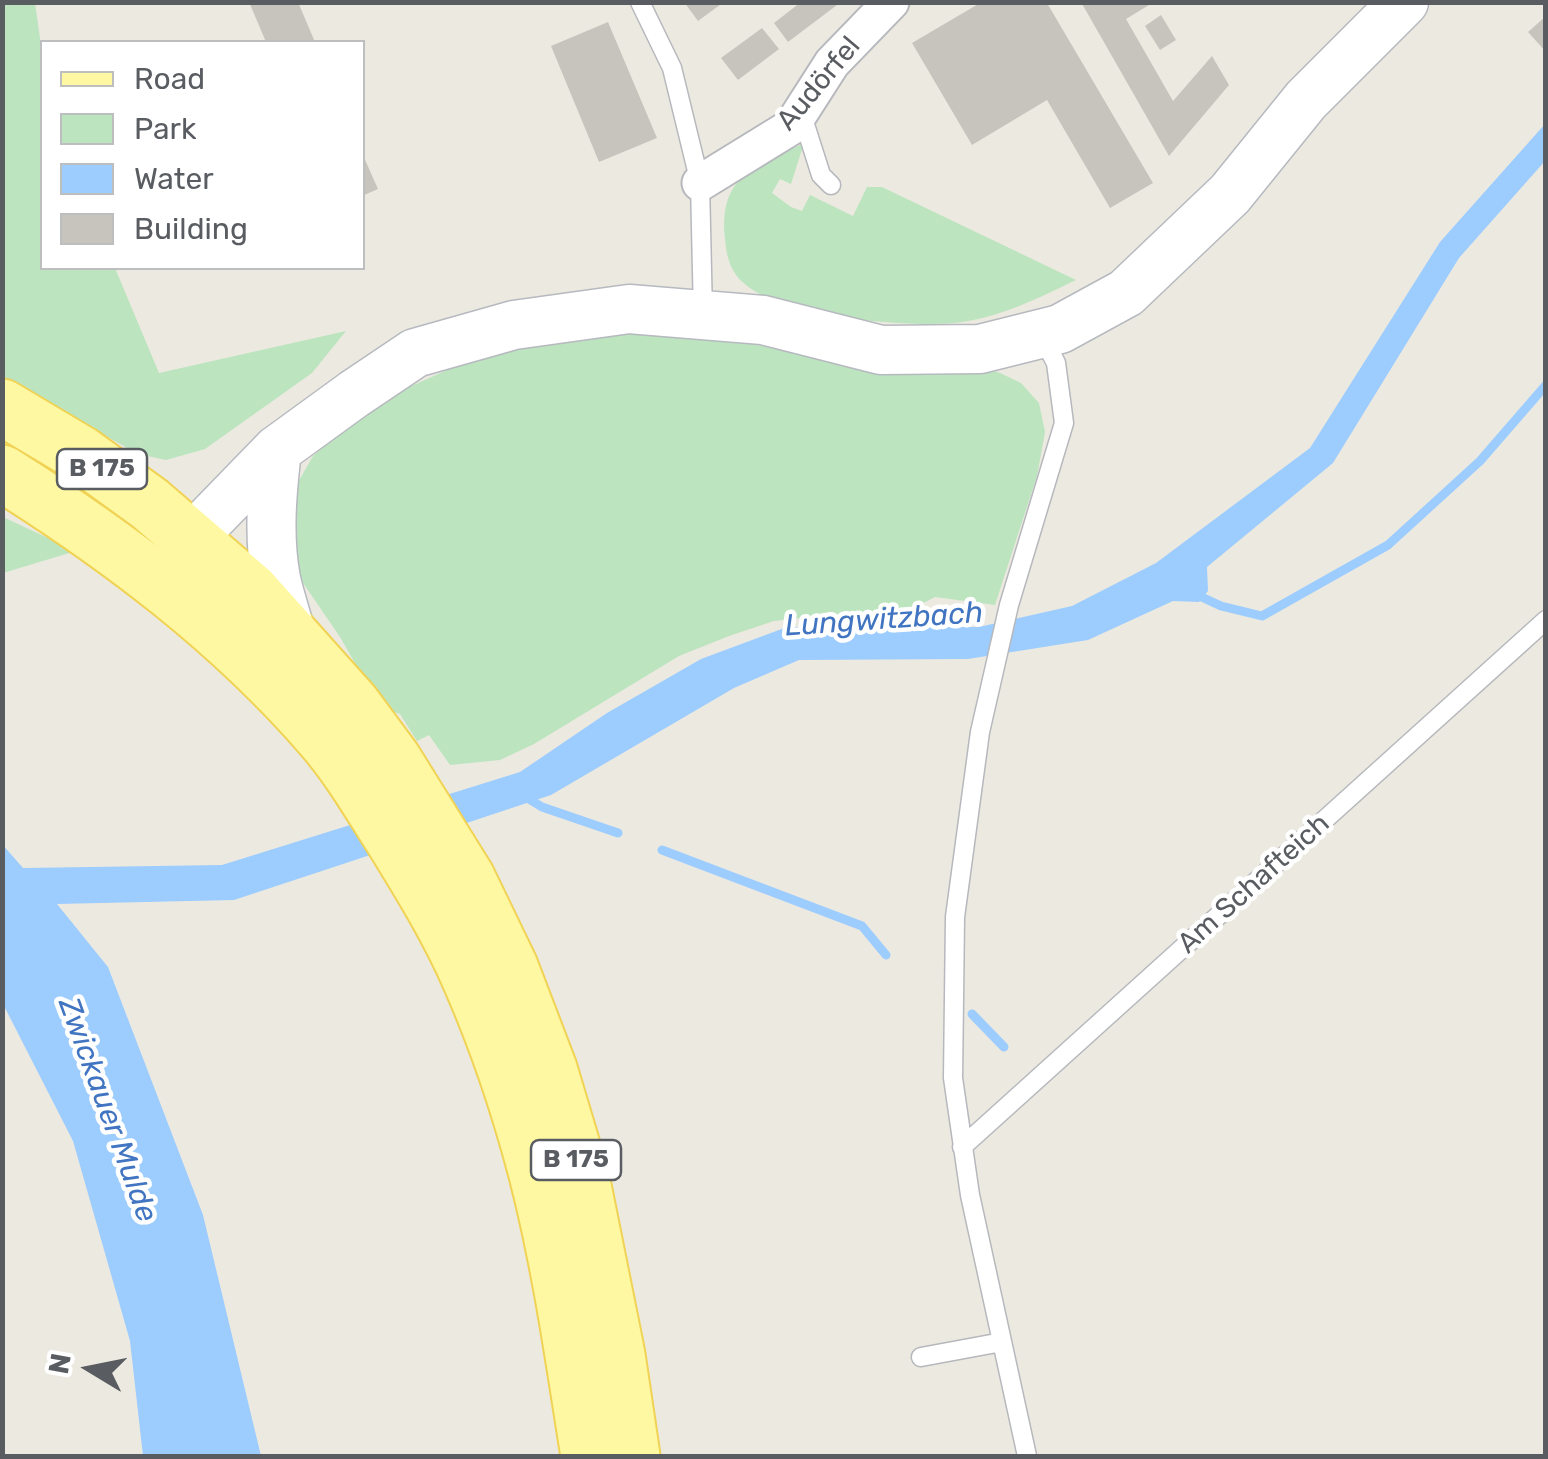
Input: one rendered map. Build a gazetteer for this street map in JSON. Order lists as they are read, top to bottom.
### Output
{
  "streets": {
    "main road": ["B 175"],
    "street": ["Audörfel"],
    "lane": ["Am Schafteich"]
  },
  "water": ["Lungwitzbach", "Zwickauer Mulde"],
  "legend": [
    "Road",
    "Park",
    "Water",
    "Building"
  ],
  "north": "left"
}
